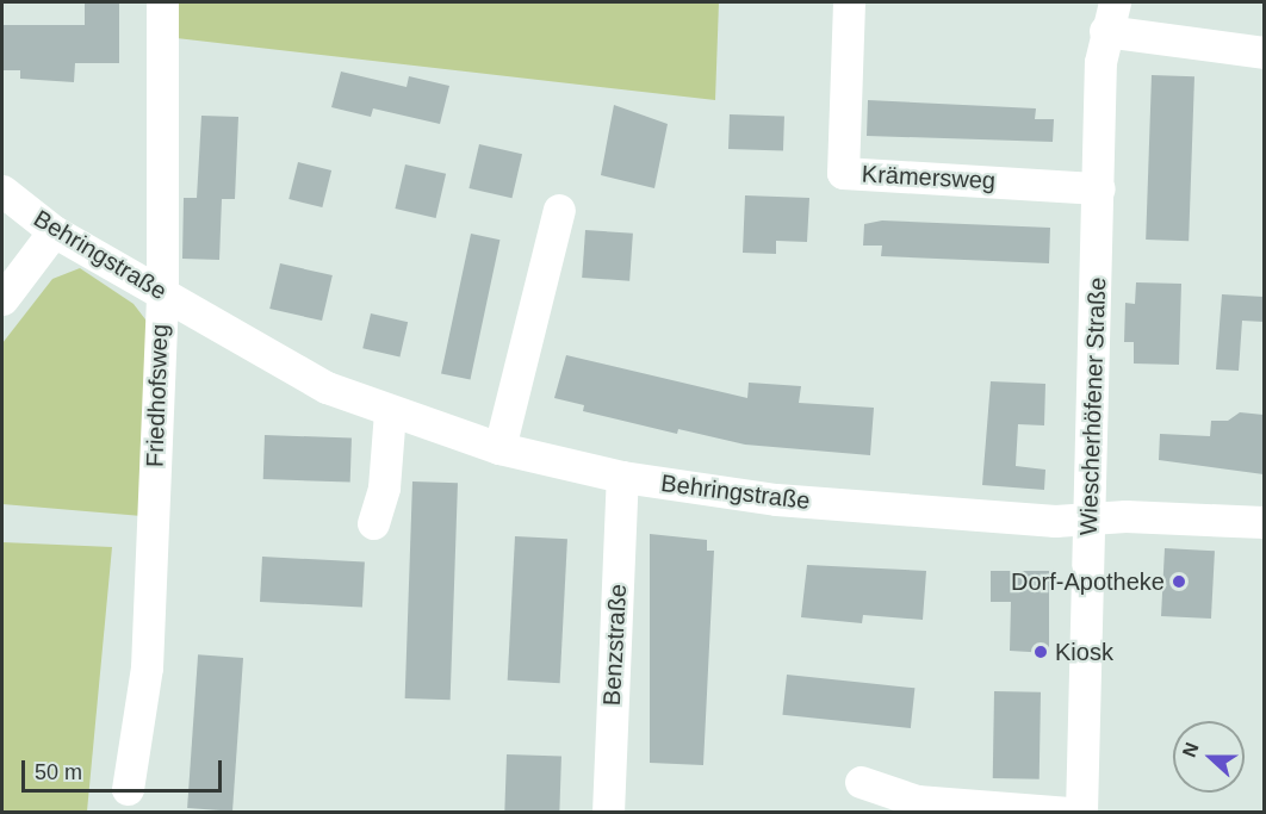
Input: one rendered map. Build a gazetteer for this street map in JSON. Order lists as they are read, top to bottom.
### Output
{
  "streets": {
    "street": [
      "Krämersweg",
      "Behringstraße",
      "Friedhofsweg",
      "Wiescherhöfener Straße",
      "Benzstraße"
    ]
  },
  "crossings": [
    ["Krämersweg", "Wiescherhöfener Straße"],
    ["Behringstraße", "Friedhofsweg"],
    ["Behringstraße", "Wiescherhöfener Straße"],
    ["Behringstraße", "Benzstraße"]
  ],
  "places": ["Dorf-Apotheke", "Kiosk"],
  "scale_bar": "50 m",
  "north": "left"
}
